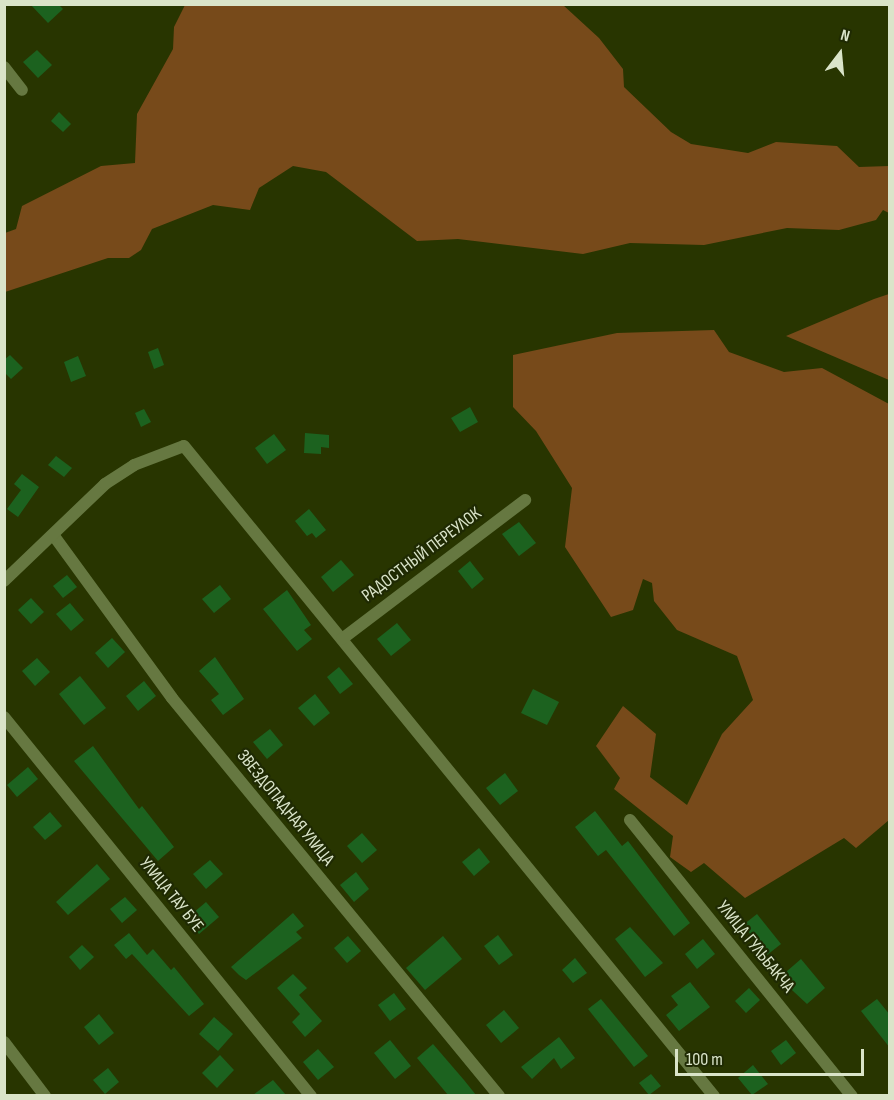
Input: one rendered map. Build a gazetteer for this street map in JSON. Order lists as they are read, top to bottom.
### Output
{
  "streets": {
    "street": [
      "РАДОСТНЫЙ ПЕРЕУЛОК",
      "ЗВЕЗДОПАДНАЯ УЛИЦА",
      "УЛИЦА ТАУ БУЕ",
      "УЛИЦА ГУЛЬБАКЧА"
    ]
  },
  "scale_bar": "100 m",
  "north": "top"
}
